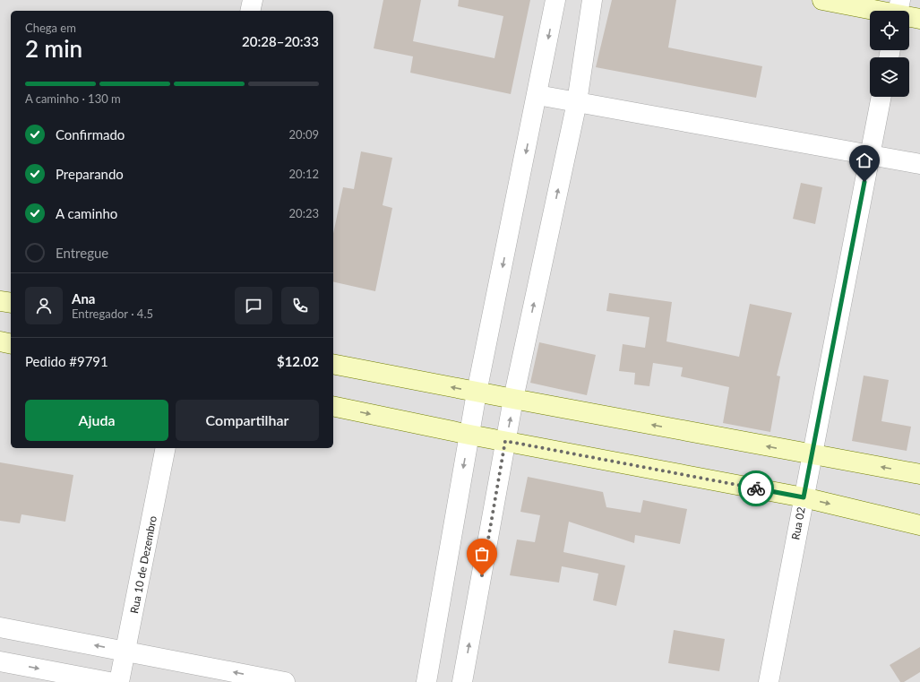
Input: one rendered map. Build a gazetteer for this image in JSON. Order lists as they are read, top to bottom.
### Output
{
  "streets": {
    "street": ["Rua 02", "Rua 10 de Dezembro"]
  },
  "page": {
    "heading": ["2 min", "Chega em", "20:28–20:33"],
    "panel": [
      "Ana",
      "Entregador · 4.5",
      "Pedido #9791",
      "$12.02"
    ],
    "bar": "A caminho · 130 m",
    "list": [
      ["Confirmado", "20:09"],
      ["Preparando", "20:12"],
      ["A caminho", "20:23"],
      "Entregue"
    ],
    "buttons": ["Ajuda", "Compartilhar"]
  }
}
